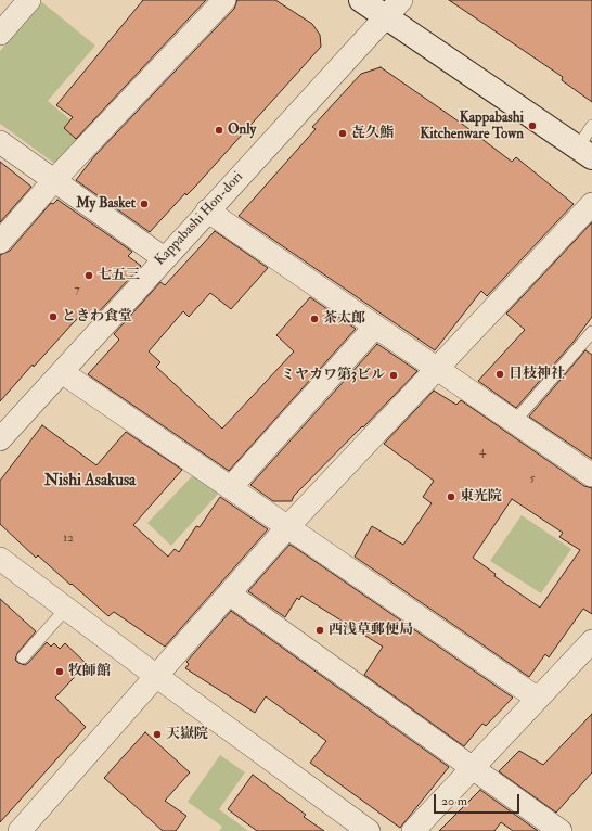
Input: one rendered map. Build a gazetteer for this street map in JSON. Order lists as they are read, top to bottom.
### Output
{
  "streets": {
    "street": ["Kappabashi Hon-dori"]
  },
  "districts": ["Nishi Asakusa"],
  "places": [
    "Kappabashi Kitchenware Town",
    "Only",
    "㐂久鮨",
    "My Basket",
    "七五三",
    "ときわ食堂",
    "茶太郎",
    "日枝神社",
    "ミヤカワ第3ビル",
    "東光院",
    "西浅草郵便局",
    "牧師館",
    "天嶽院"
  ],
  "house_numbers": [
    "7",
    "4",
    "5",
    "12"
  ],
  "scale_bar": "20 m"
}
